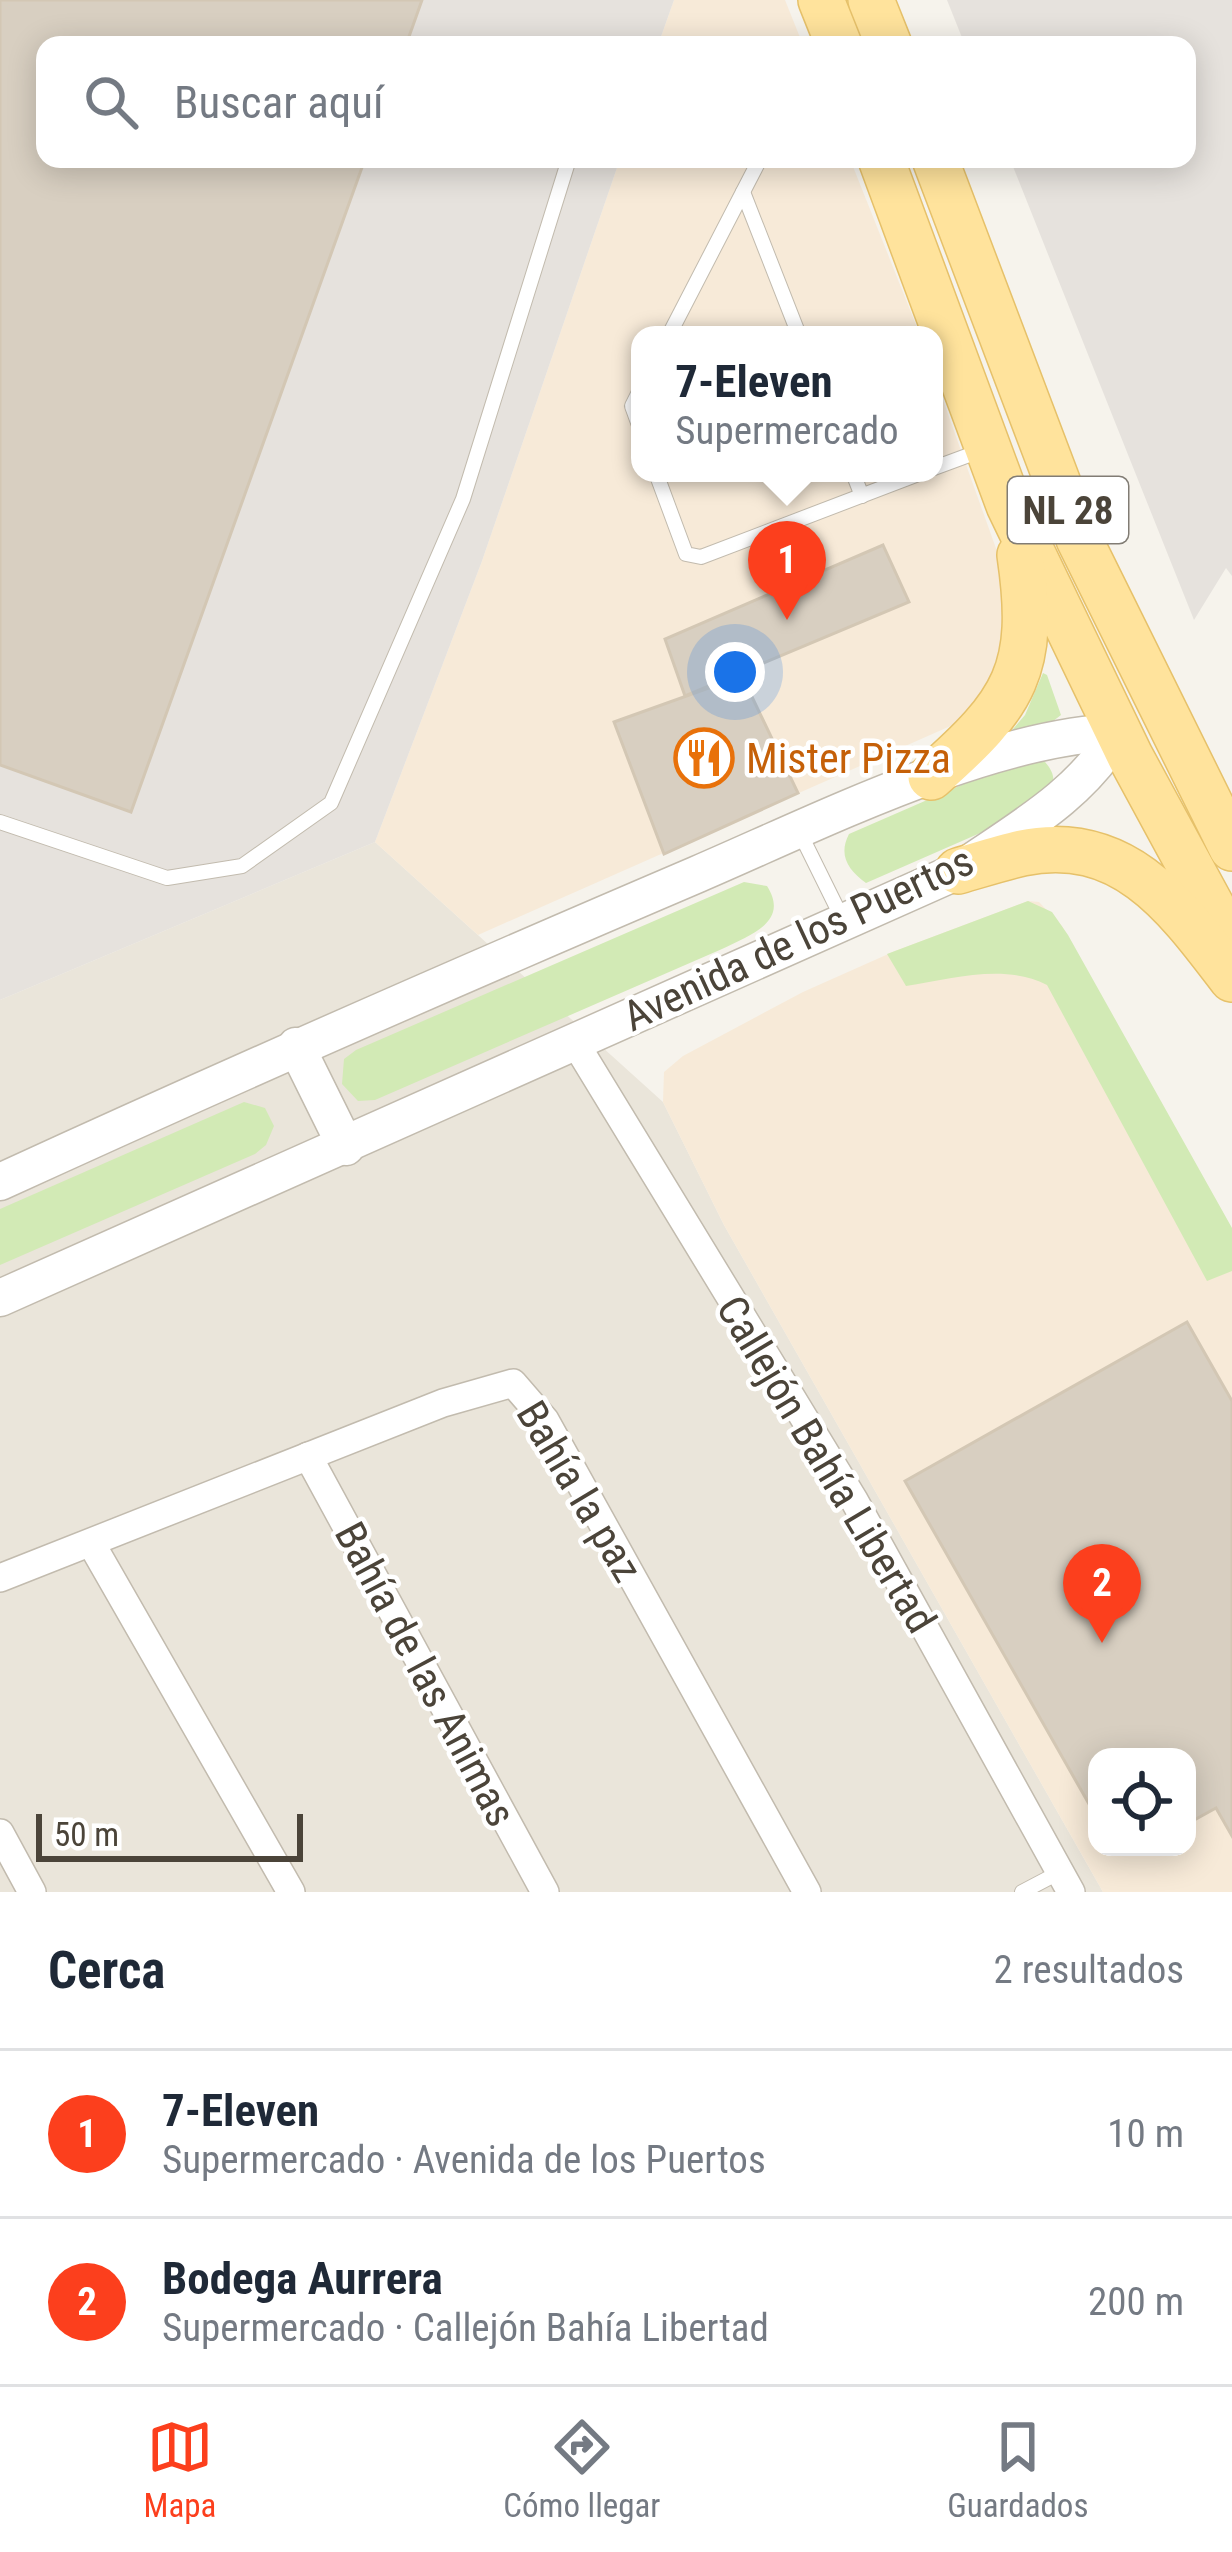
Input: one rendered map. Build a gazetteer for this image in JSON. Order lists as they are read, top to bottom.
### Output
{
  "streets": {
    "main road": ["NL 28"],
    "street": [
      "Avenida de los Puertos",
      "Callejón Bahía Libertad",
      "Bahía la paz",
      "Bahía de las Animas"
    ]
  },
  "crossings": [
    ["NL 28", "Avenida de los Puertos"],
    ["Avenida de los Puertos", "Callejón Bahía Libertad"],
    ["Bahía la paz", "Bahía de las Animas"]
  ],
  "places": {
    "restaurant": ["Mister Pizza"]
  },
  "scale_bar": "50 m",
  "page": {
    "search": "Buscar aquí",
    "popup": ["7-Eleven", "Supermercado"],
    "pins": ["1", "2"],
    "scale": "50 m",
    "heading": ["Cerca", "2 resultados"],
    "list": [
      {
        "mark": "1",
        "name": "7-Eleven",
        "note": "Supermercado · Avenida de los Puertos",
        "value": "10 m"
      },
      {
        "mark": "2",
        "name": "Bodega Aurrera",
        "note": "Supermercado · Callejón Bahía Libertad",
        "value": "200 m"
      }
    ],
    "nav": ["Mapa", "Cómo llegar", "Guardados"]
  }
}
